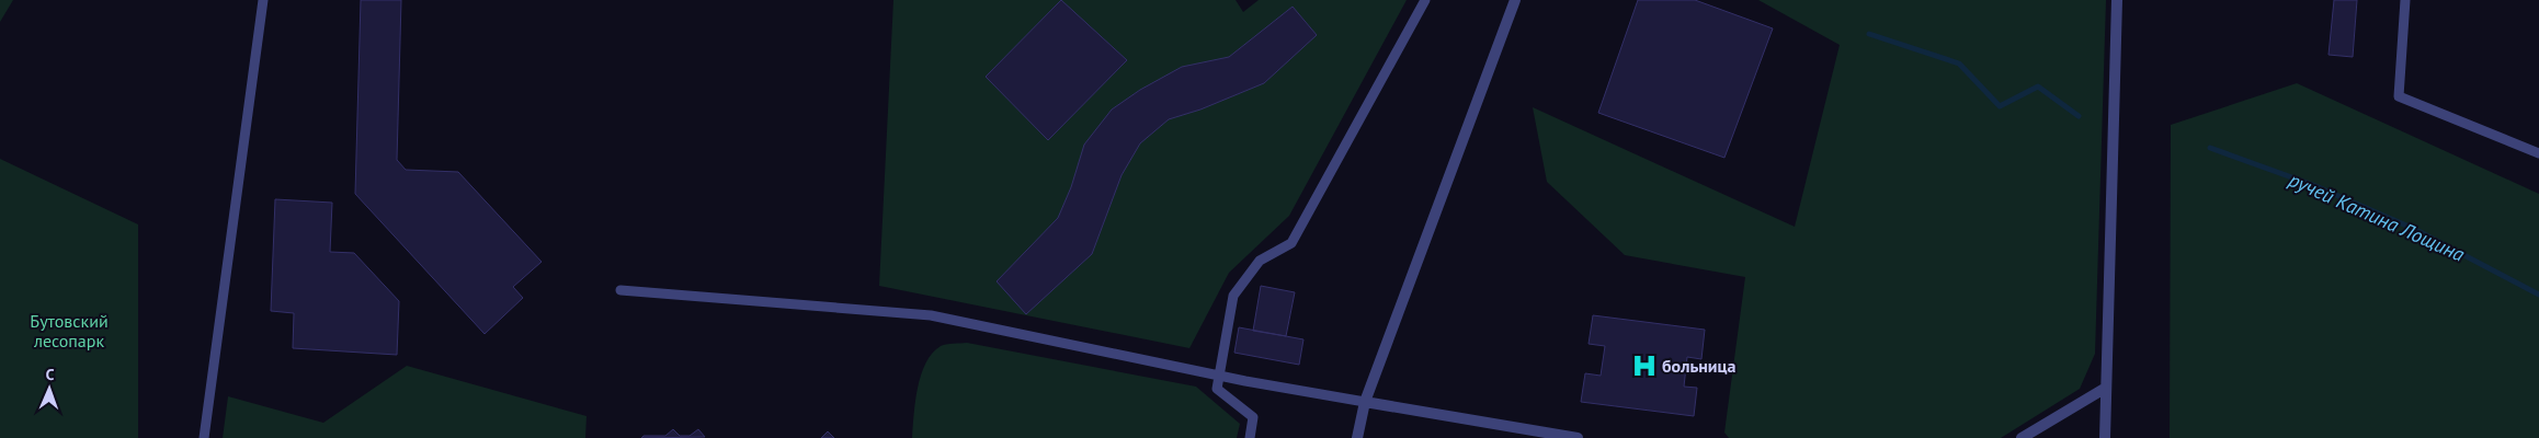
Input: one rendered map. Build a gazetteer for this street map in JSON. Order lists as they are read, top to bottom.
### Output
{
  "water": ["ручей Катина Лощина"],
  "parks": ["Бутовский лесопарк"],
  "places": {
    "hospital": ["больница"]
  },
  "north": "top"
}
